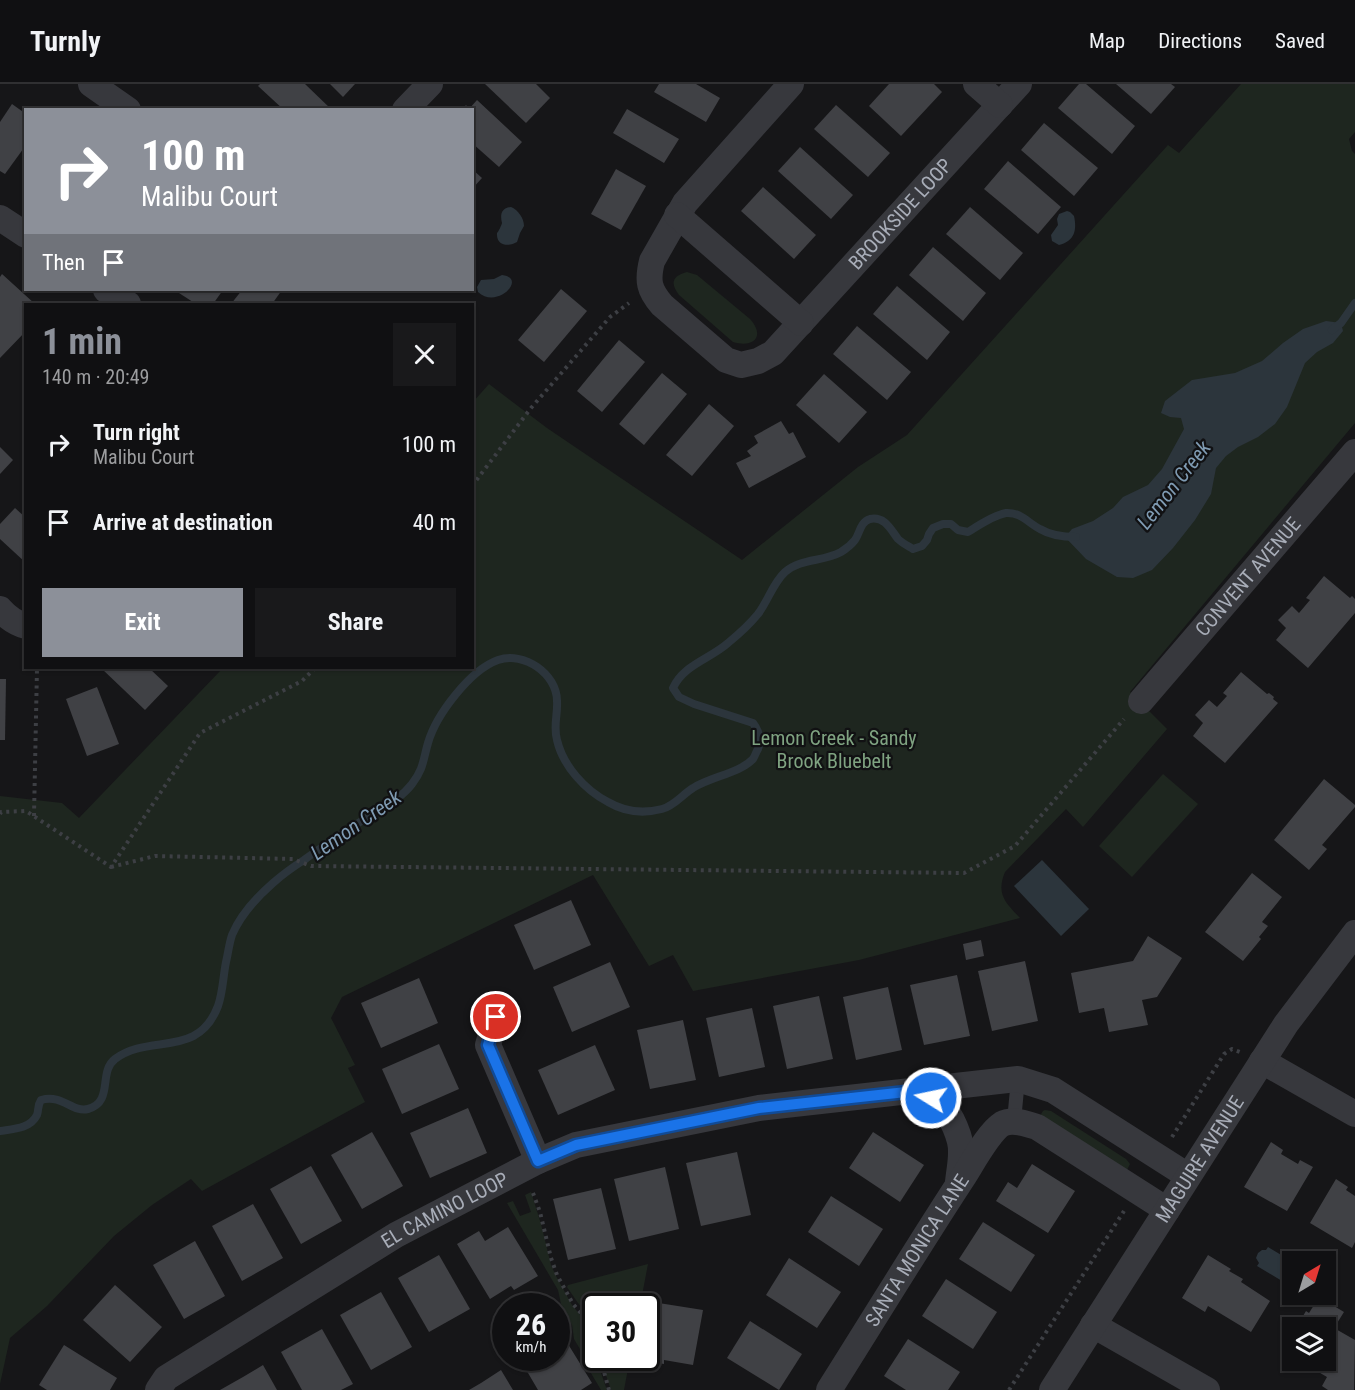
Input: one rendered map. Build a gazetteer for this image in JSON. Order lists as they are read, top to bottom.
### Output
{
  "streets": {
    "street": [
      "BROOKSIDE LOOP",
      "CONVENT AVENUE",
      "MAGUIRE AVENUE",
      "EL CAMINO LOOP",
      "SANTA MONICA LANE"
    ]
  },
  "water": ["Lemon Creek"],
  "parks": ["Lemon Creek - Sandy Brook Bluebelt"],
  "north": "top right",
  "page": {
    "header": "Turnly",
    "nav": ["Map", "Directions", "Saved"],
    "turn": ["100 m", "Malibu Court"],
    "then": "Then",
    "heading": ["1 min", "140 m · 20:49"],
    "list": [
      {
        "name": "Turn right",
        "note": "Malibu Court",
        "value": "100 m"
      },
      {
        "name": "Arrive at destination",
        "value": "40 m"
      }
    ],
    "buttons": ["Exit", "Share"],
    "speed": "26 km/h",
    "limit": "30"
  }
}
